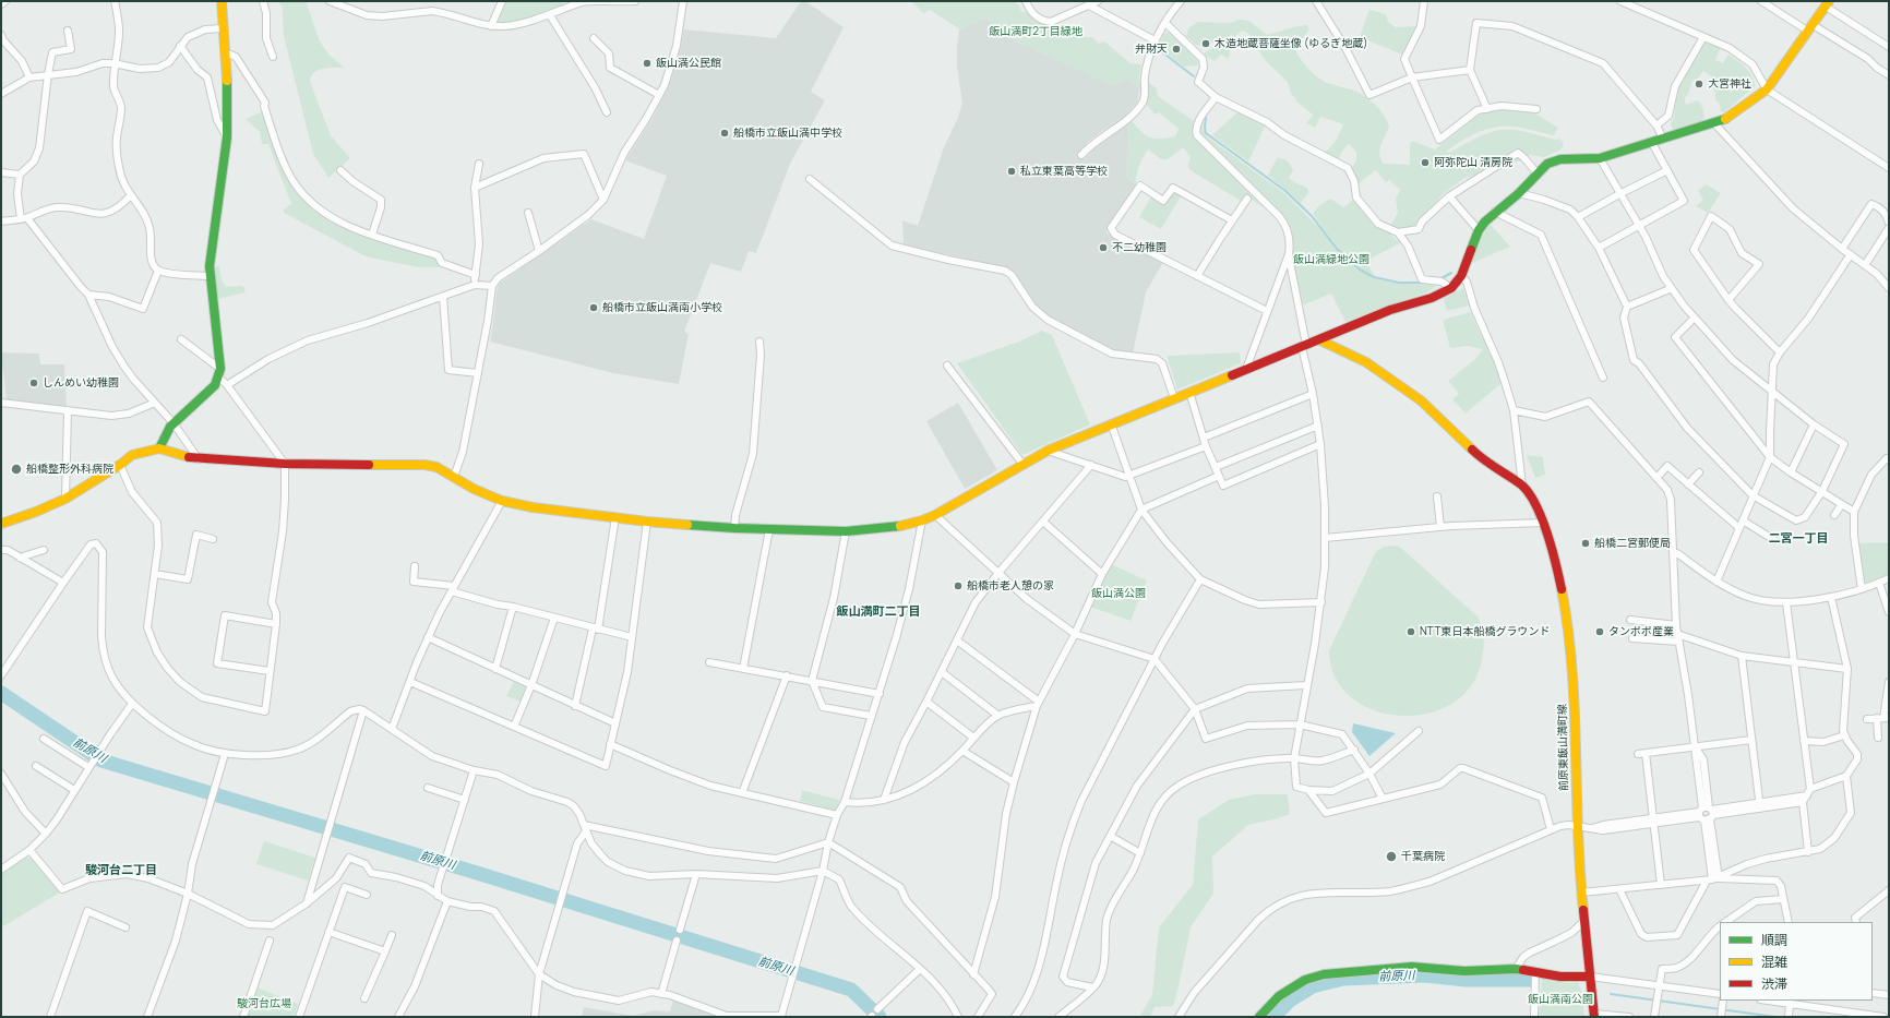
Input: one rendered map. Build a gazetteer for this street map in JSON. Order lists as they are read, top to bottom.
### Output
{
  "streets": {
    "street": ["前原東飯山満町線"]
  },
  "districts": ["二宮一丁目", "飯山満町二丁目", "駿河台二丁目"],
  "water": ["前原川"],
  "parks": [
    "飯山満町2丁目緑地",
    "飯山満緑地公園",
    "飯山満公園",
    "飯山満南公園",
    "駿河台広場"
  ],
  "places": [
    "木造地蔵菩薩坐像 (ゆるぎ地蔵)",
    "弁財天",
    "飯山満公民館",
    "大宮神社",
    "船橋市立飯山満中学校",
    "阿弥陀山 清房院",
    "私立東葉高等学校",
    "不二幼稚園",
    "船橋市立飯山満南小学校",
    "しんめい幼稚園",
    "船橋整形外科病院",
    "船橋二宮郵便局",
    "船橋市老人憩の家",
    "NTT東日本船橋グラウンド",
    "タンポポ産業",
    "千葉病院"
  ],
  "legend": ["順調", "混雑", "渋滞"]
}
